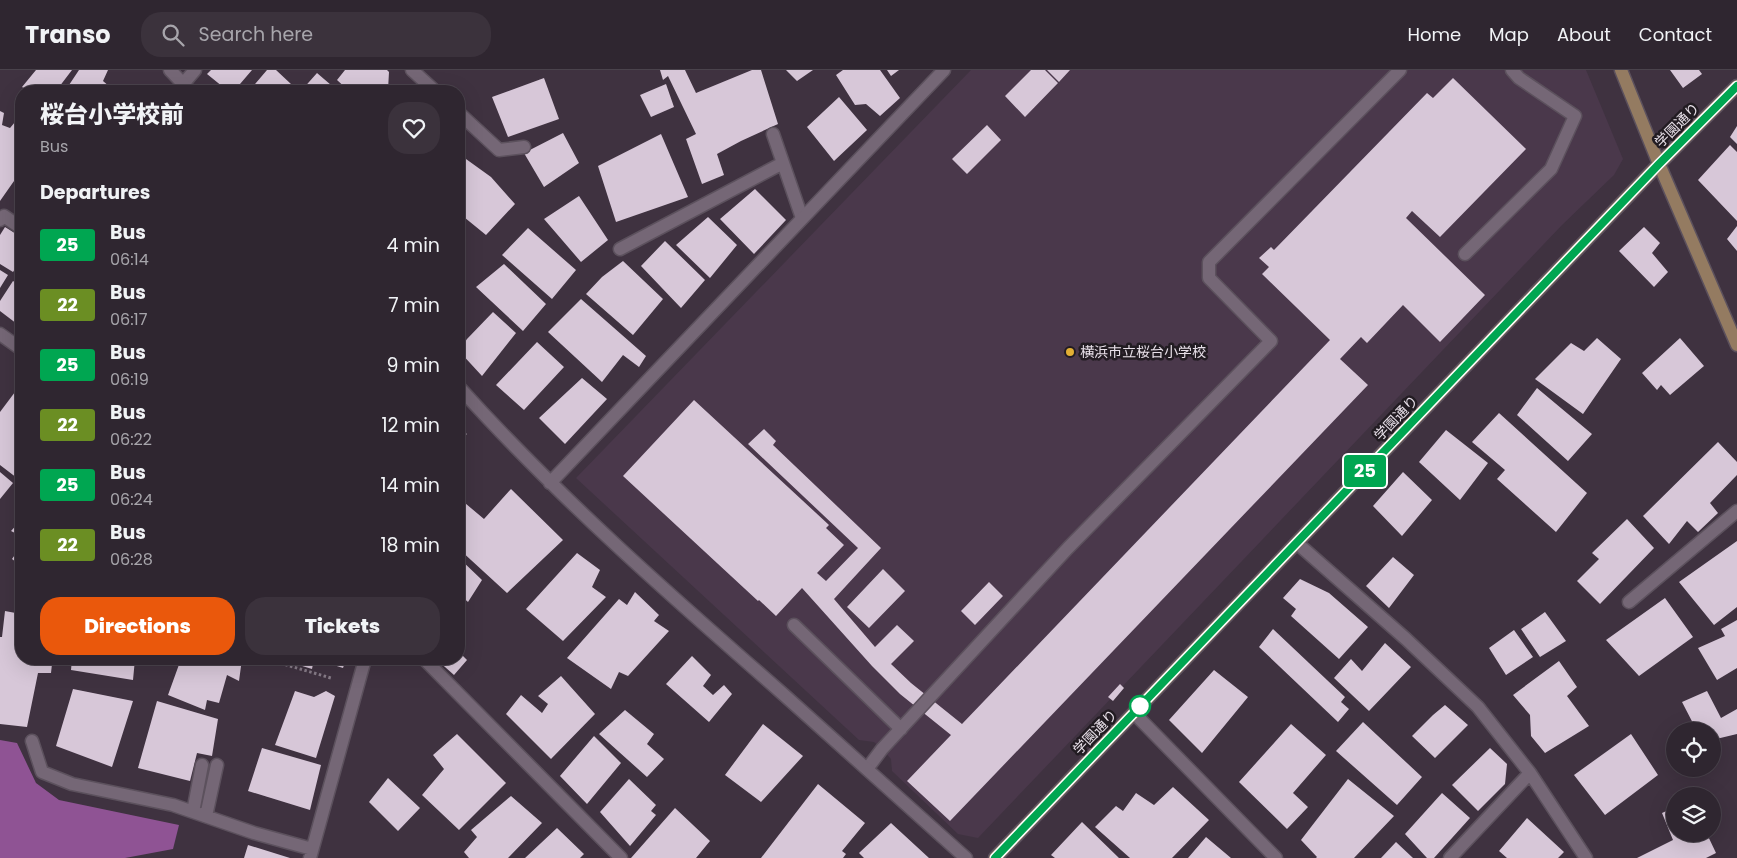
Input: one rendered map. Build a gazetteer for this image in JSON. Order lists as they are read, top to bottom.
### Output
{
  "streets": {
    "street": ["学園通り"]
  },
  "places": ["横浜市立桜台小学校"],
  "lines": ["bus line 25"],
  "page": {
    "header": "Transo",
    "search": "Search here",
    "nav": [
      "Home",
      "Map",
      "About",
      "Contact"
    ],
    "on_map": "25",
    "heading": [
      ["桜台小学校前", "Bus"],
      "Departures"
    ],
    "list": [
      {
        "mark": "25",
        "name": "Bus",
        "note": "06:14",
        "value": "4 min"
      },
      {
        "mark": "22",
        "name": "Bus",
        "note": "06:17",
        "value": "7 min"
      },
      {
        "mark": "25",
        "name": "Bus",
        "note": "06:19",
        "value": "9 min"
      },
      {
        "mark": "22",
        "name": "Bus",
        "note": "06:22",
        "value": "12 min"
      },
      {
        "mark": "25",
        "name": "Bus",
        "note": "06:24",
        "value": "14 min"
      },
      {
        "mark": "22",
        "name": "Bus",
        "note": "06:28",
        "value": "18 min"
      }
    ],
    "buttons": ["Directions", "Tickets"]
  }
}
